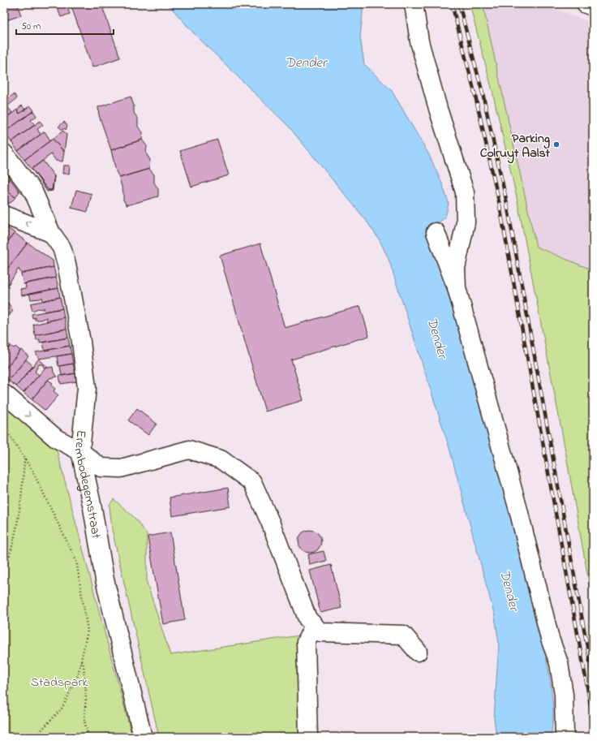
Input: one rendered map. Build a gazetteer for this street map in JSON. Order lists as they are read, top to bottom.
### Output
{
  "streets": {
    "street": ["Erembodegemstraat"]
  },
  "water": ["Dender"],
  "parks": ["Stadspark"],
  "places": ["Parking Colruyt Aalst"],
  "scale_bar": "50 m"
}
